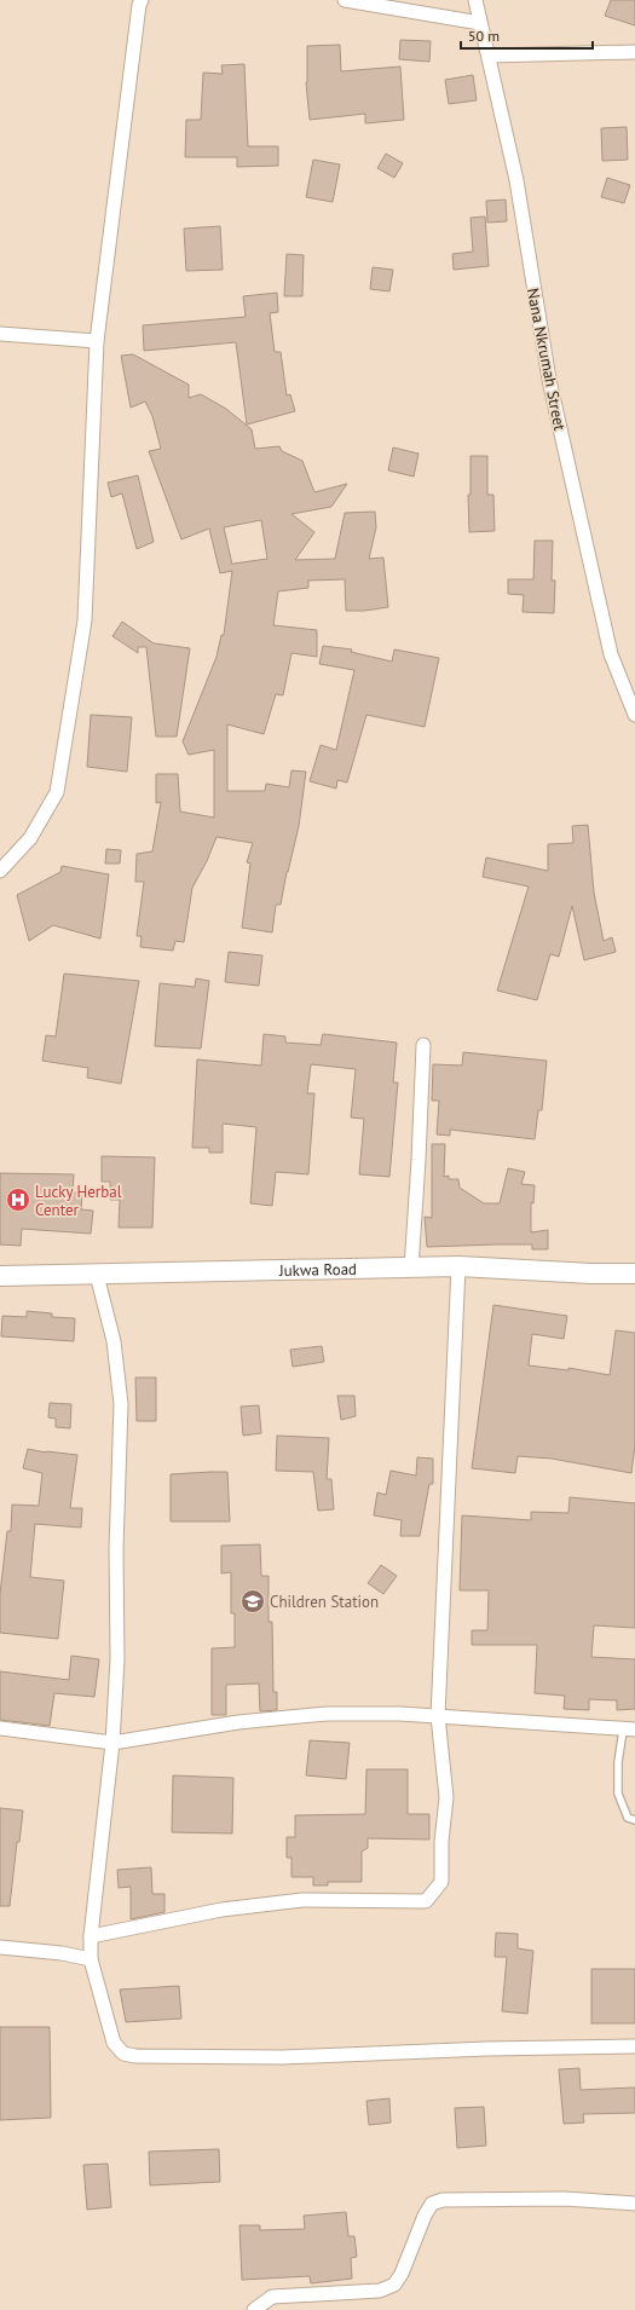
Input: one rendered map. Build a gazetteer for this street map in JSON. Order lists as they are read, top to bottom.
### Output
{
  "streets": {
    "main road": ["Jukwa Road"],
    "street": ["Nana Nkrumah Street"]
  },
  "places": {
    "hospital": ["Lucky Herbal Center"],
    "school or university": ["Children Station"]
  },
  "scale_bar": "50 m"
}
